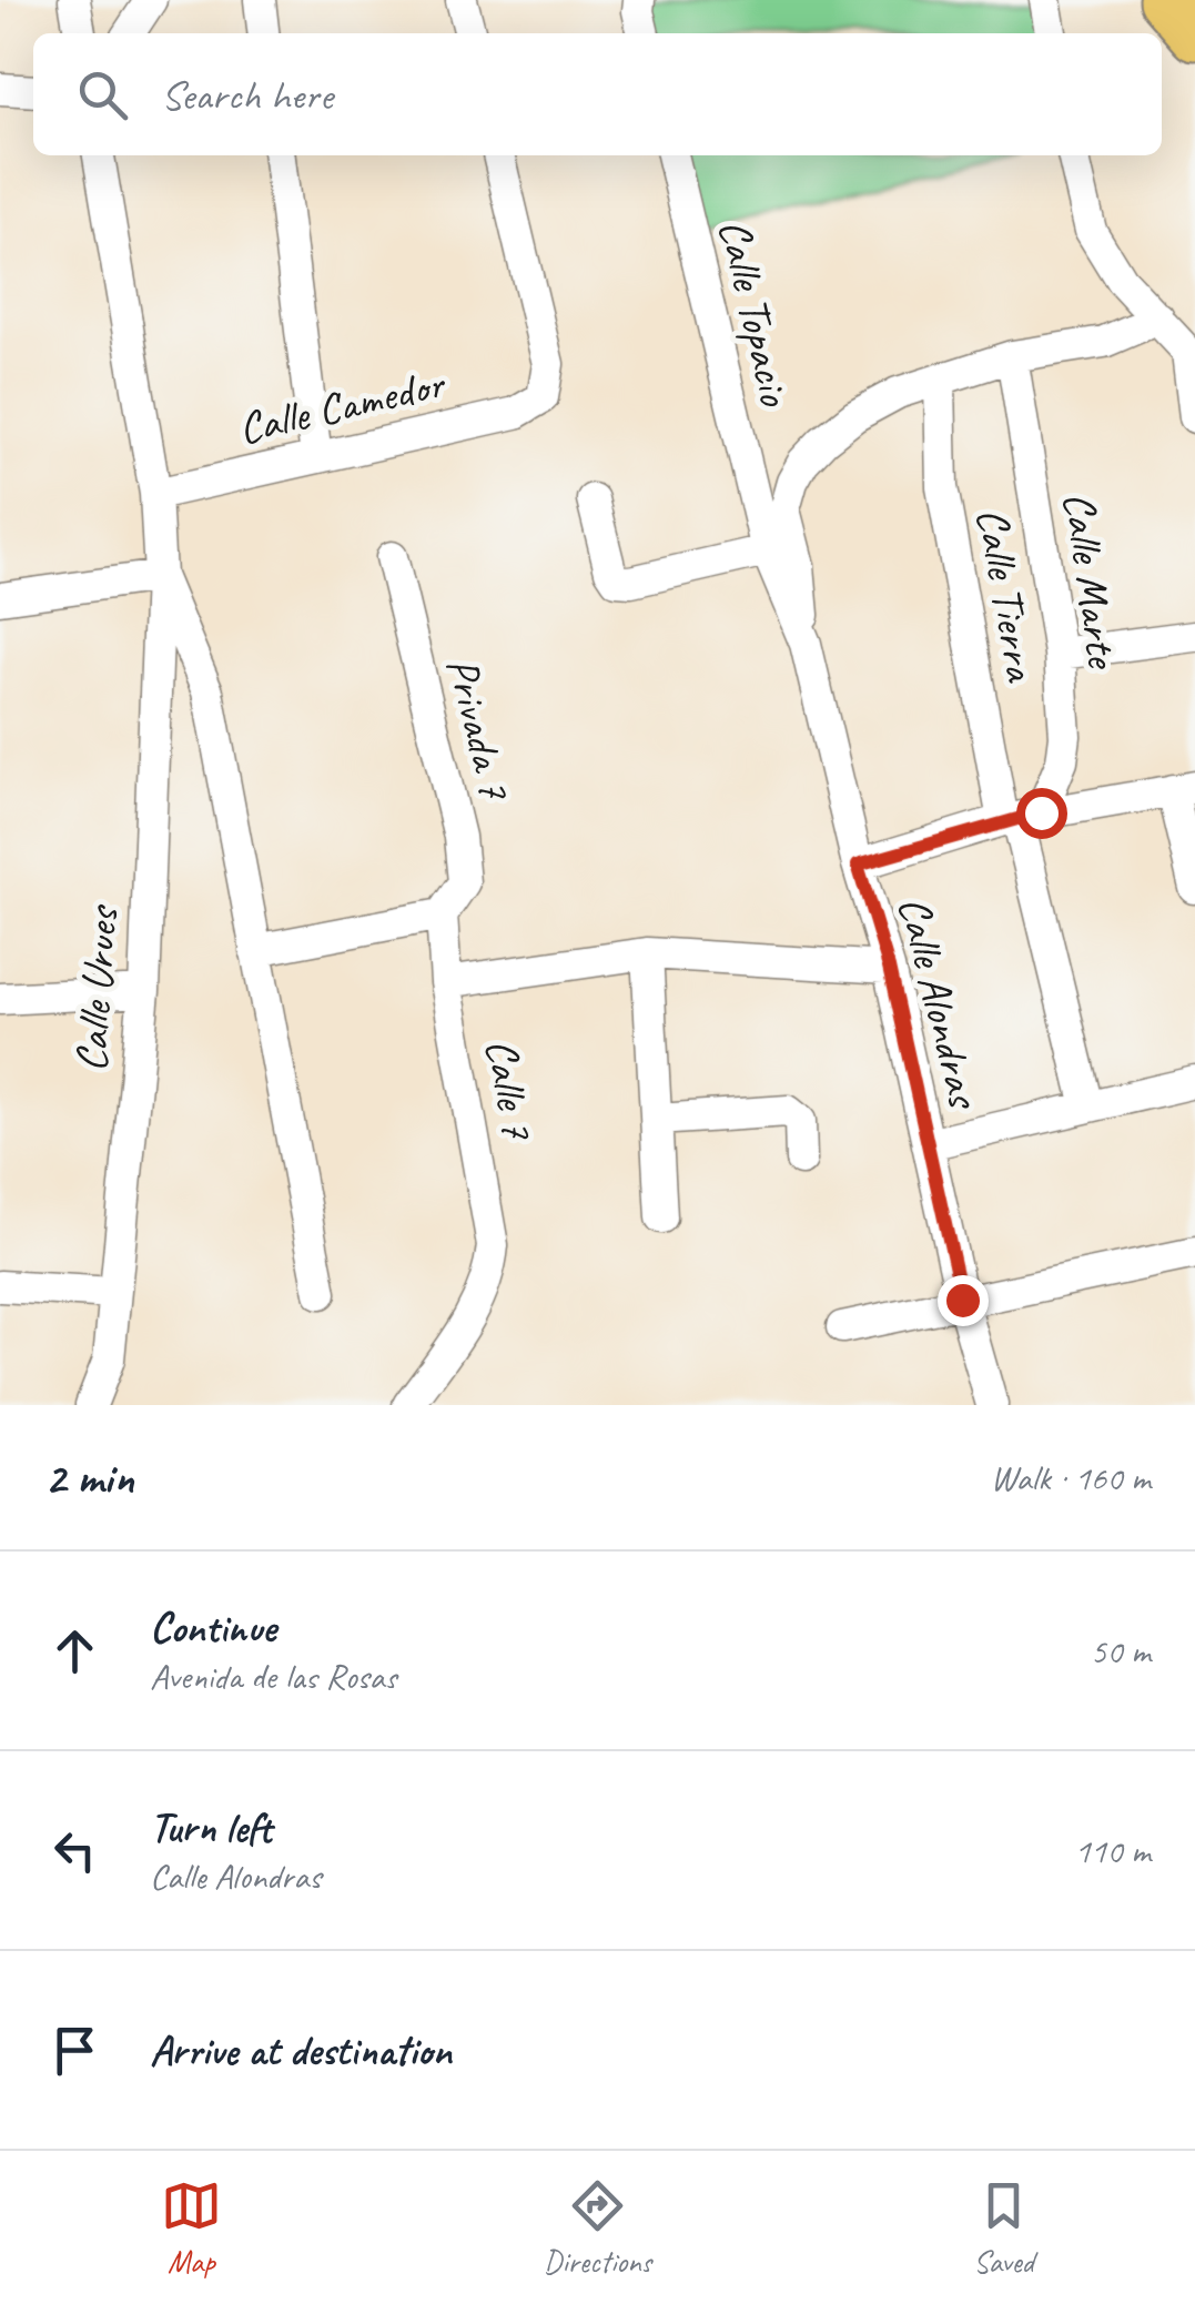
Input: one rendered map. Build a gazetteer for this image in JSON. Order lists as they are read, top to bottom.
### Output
{
  "streets": {
    "street": [
      "Calle Topacio",
      "Calle Camedor",
      "Calle Marte",
      "Calle Tierra",
      "Privada 7",
      "Calle Urues",
      "Calle Alondras",
      "Calle 7"
    ]
  },
  "crossings": [
    ["Calle Topacio", "Calle Alondras"],
    ["Calle Camedor", "Calle Urues"],
    ["Calle Marte", "Calle Tierra"],
    ["Privada 7", "Calle 7"]
  ],
  "page": {
    "search": "Search here",
    "heading": ["2 min", "Walk · 160 m"],
    "list": [
      ["Continue", "Avenida de las Rosas", "50 m"],
      ["Turn left", "Calle Alondras", "110 m"],
      "Arrive at destination"
    ],
    "nav": ["Map", "Directions", "Saved"]
  }
}
